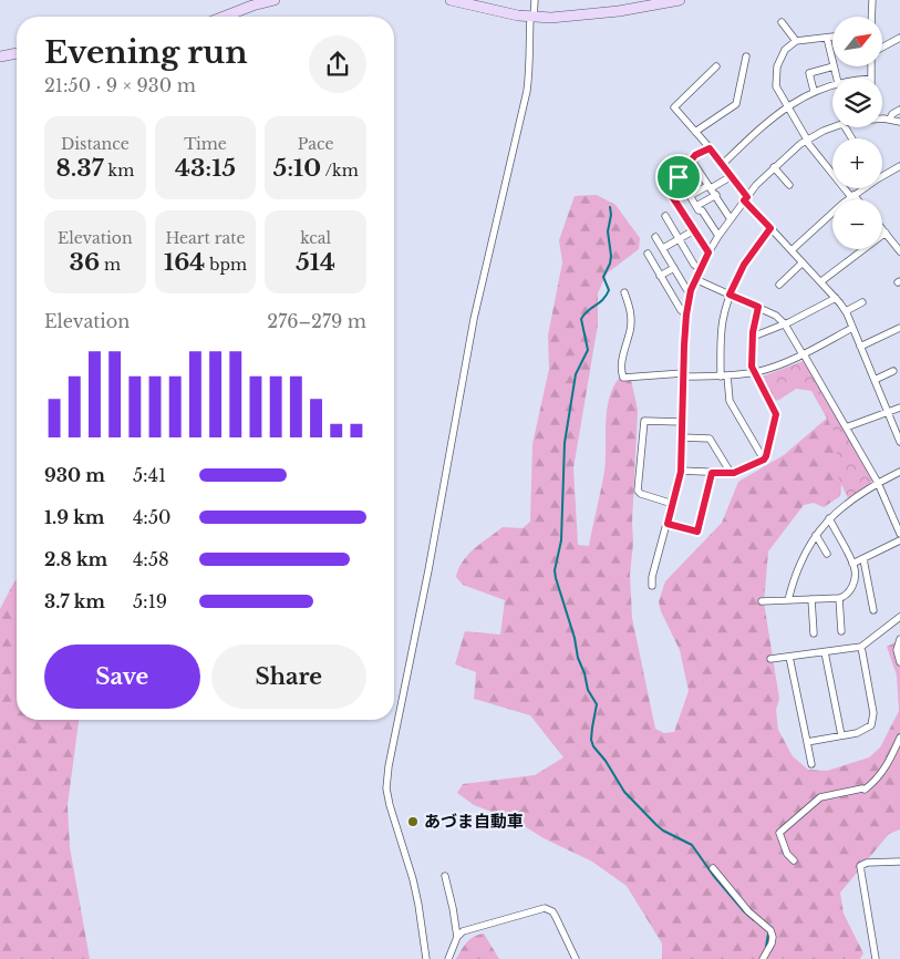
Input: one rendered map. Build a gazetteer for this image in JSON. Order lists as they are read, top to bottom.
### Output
{
  "places": ["あづま自動車"],
  "north": "top right",
  "page": {
    "map_buttons": ["+", "−"],
    "heading": ["Evening run", "21:50 · 9 × 930 m"],
    "stats": [
      ["Distance", "8.37 km"],
      ["Time", "43:15"],
      ["Pace", "5:10 /km"],
      ["Elevation", "36 m"],
      ["Heart rate", "164 bpm"],
      ["kcal", "514"]
    ],
    "chart": ["Elevation", "276–279 m"],
    "list": [
      {
        "name": "930 m",
        "note": "5:41"
      },
      {
        "name": "1.9 km",
        "note": "4:50"
      },
      {
        "name": "2.8 km",
        "note": "4:58"
      },
      {
        "name": "3.7 km",
        "note": "5:19"
      }
    ],
    "buttons": ["Save", "Share"]
  }
}
